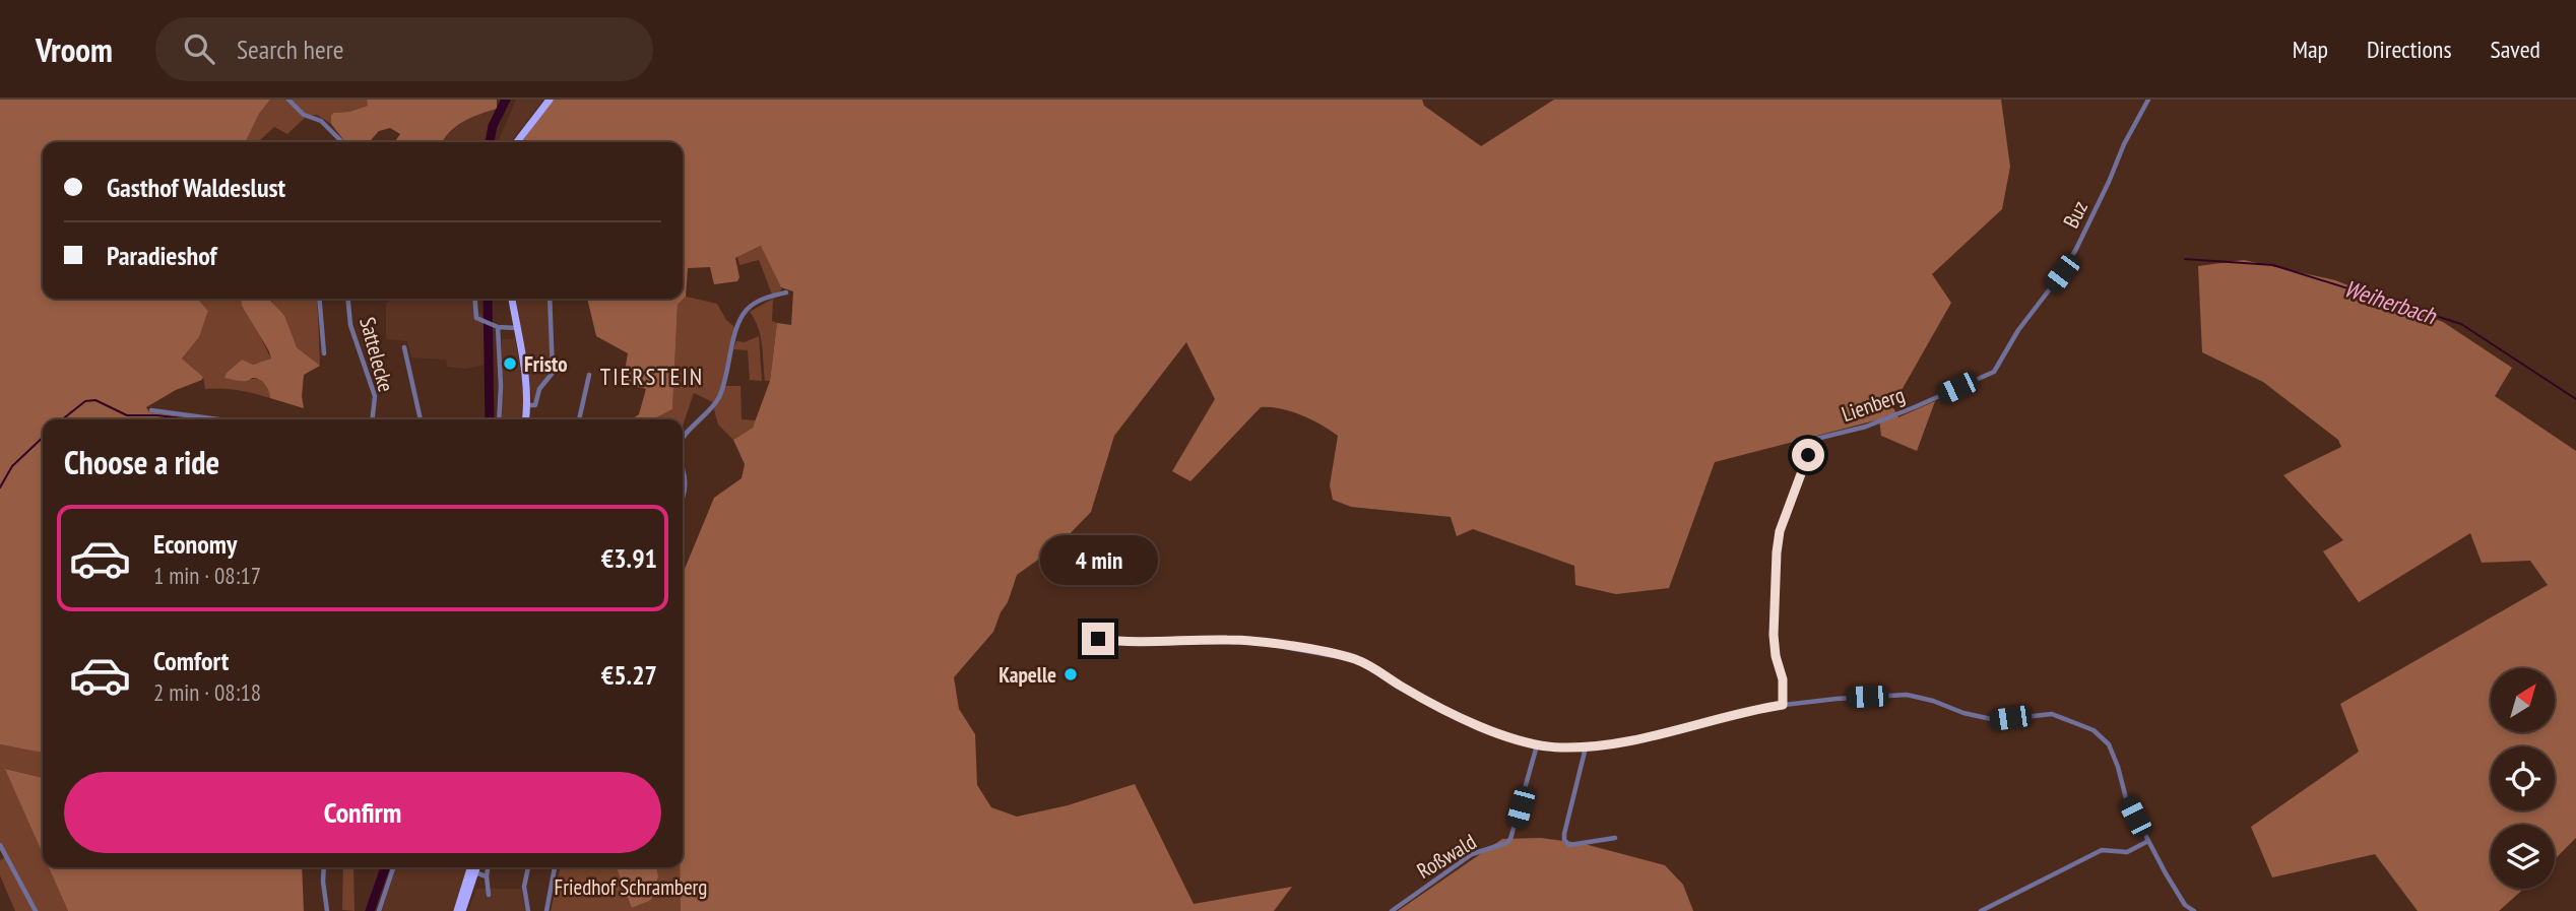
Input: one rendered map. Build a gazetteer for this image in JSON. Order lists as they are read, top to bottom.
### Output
{
  "streets": {
    "street": [
      "Buz",
      "Sattelecke",
      "Lienberg",
      "Roßwald"
    ]
  },
  "crossings": [
    ["Buz", "Lienberg"]
  ],
  "districts": ["TIERSTEIN"],
  "water": ["Weiherbach"],
  "parks": ["Friedhof Schramberg"],
  "places": ["Fristo", "Kapelle"],
  "north": "top right",
  "page": {
    "header": "Vroom",
    "search": "Search here",
    "nav": ["Map", "Directions", "Saved"],
    "banner": ["Gasthof Waldeslust", "Paradieshof"],
    "heading": "Choose a ride",
    "list": [
      {
        "name": "Economy",
        "note": "1 min · 08:17",
        "value": "€3.91"
      },
      {
        "name": "Comfort",
        "note": "2 min · 08:18",
        "value": "€5.27"
      }
    ],
    "bubble": "4 min",
    "buttons": "Confirm"
  }
}
